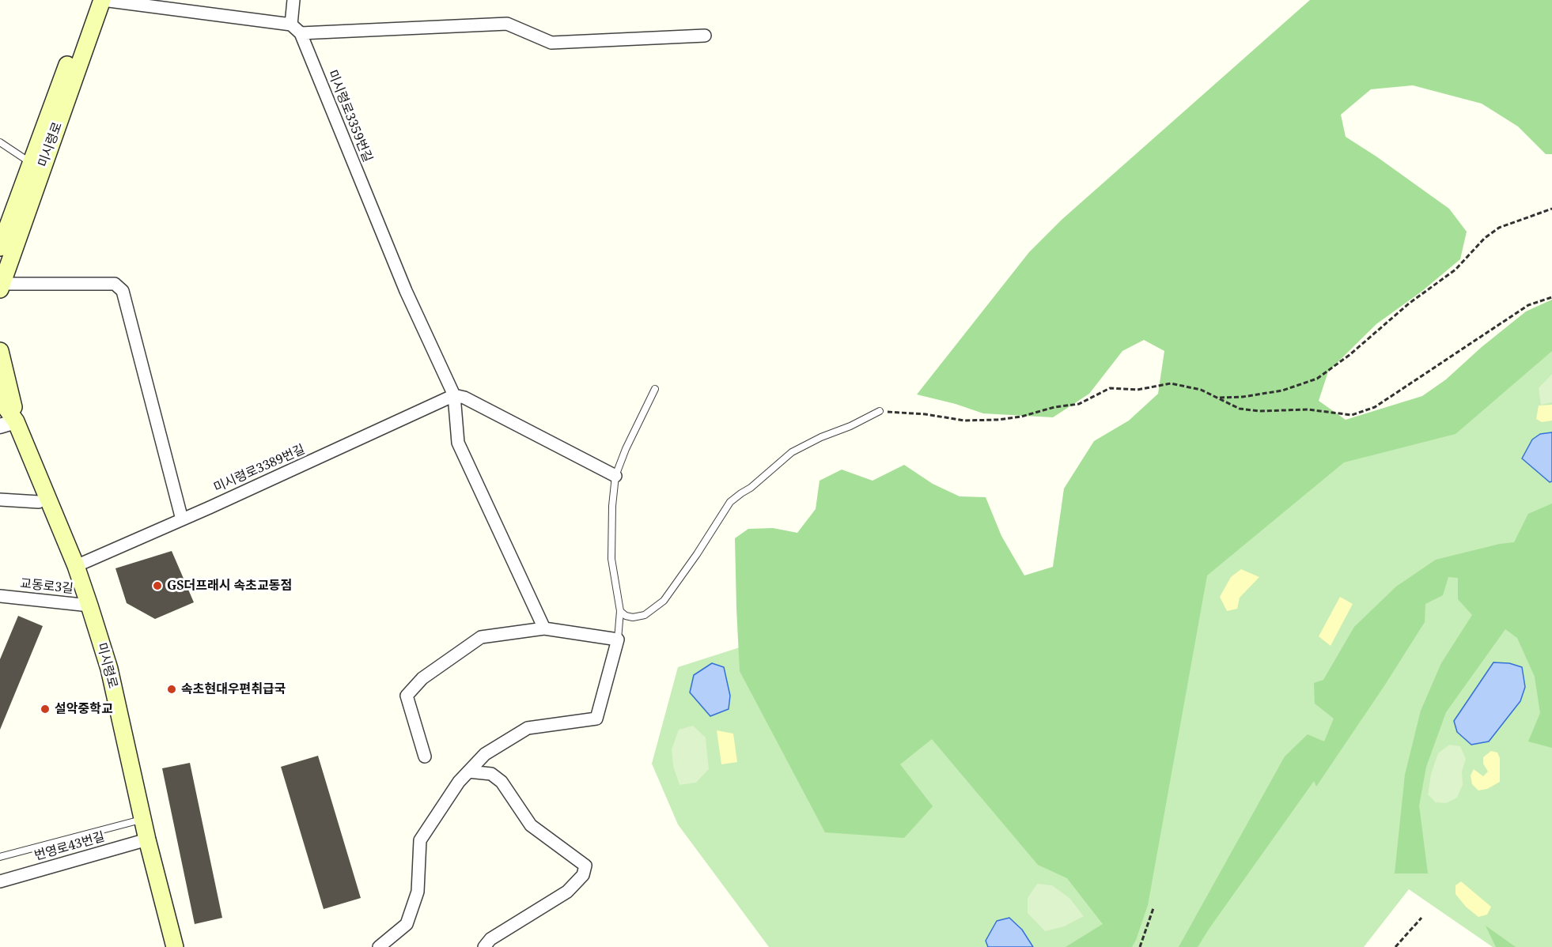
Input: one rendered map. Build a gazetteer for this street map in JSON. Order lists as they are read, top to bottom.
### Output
{
  "streets": {
    "main road": ["미시령로"],
    "street": [
      "미시령로3359번길",
      "미시령로3389번길",
      "교동로3길",
      "번영로43번길"
    ]
  },
  "crossings": [
    ["미시령로3359번길", "미시령로3389번길"],
    ["미시령로", "미시령로3389번길"],
    ["미시령로", "교동로3길"],
    ["미시령로", "번영로43번길"]
  ],
  "places": ["GS더프래시 속초교동점", "속초현대우편취급국", "설악중학교"]
}
